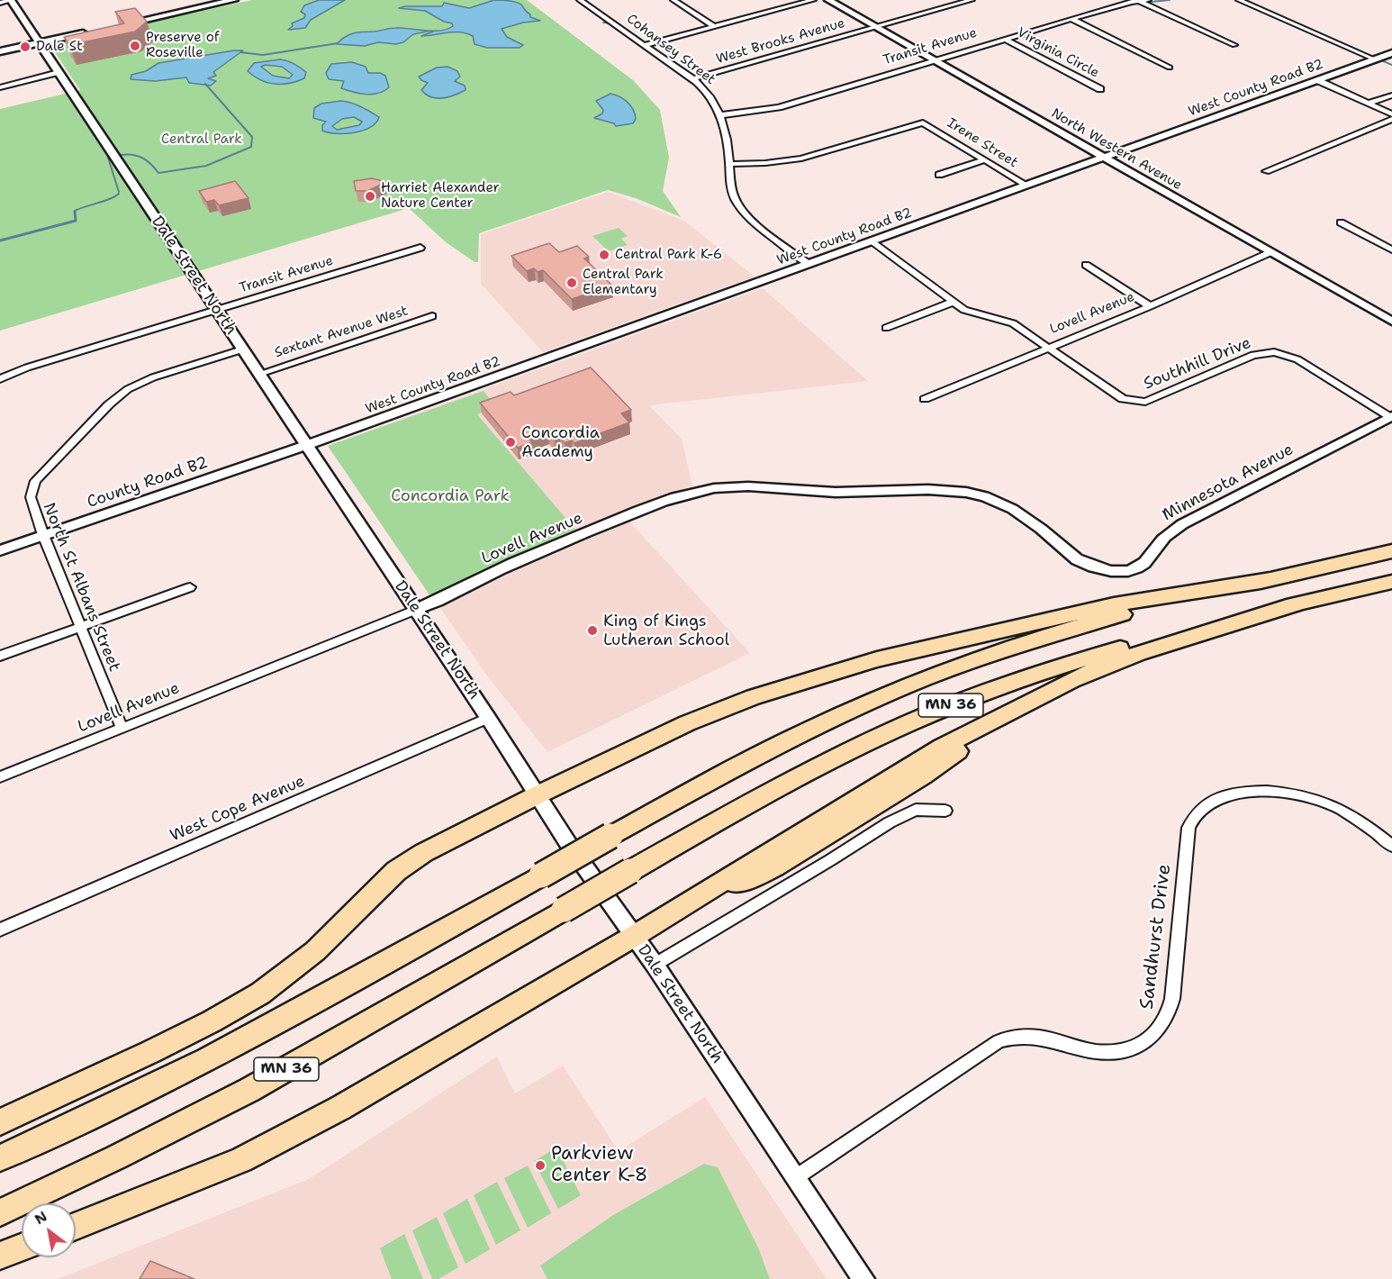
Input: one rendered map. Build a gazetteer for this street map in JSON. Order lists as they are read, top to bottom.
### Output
{
  "streets": {
    "highway": ["MN 36"],
    "main road": ["Dale Street North"],
    "street": [
      "West Brooks Avenue",
      "Transit Avenue",
      "Cohansey Street",
      "Virginia Circle",
      "West County Road B2",
      "Irene Street",
      "North Western Avenue",
      "Lovell Avenue",
      "Sextant Avenue West",
      "Southhill Drive",
      "County Road B2",
      "Minnesota Avenue",
      "North St Albans Street",
      "West Cope Avenue",
      "Sandhurst Drive"
    ]
  },
  "crossings": [
    ["West Brooks Avenue", "Cohansey Street"],
    ["West Brooks Avenue", "North Western Avenue"],
    ["Transit Avenue", "Cohansey Street"],
    ["Transit Avenue", "Virginia Circle"],
    ["Transit Avenue", "North Western Avenue"],
    ["Transit Avenue", "Dale Street North"],
    ["Cohansey Street", "West County Road B2"],
    ["Cohansey Street", "Irene Street"],
    ["West County Road B2", "Irene Street"],
    ["West County Road B2", "North Western Avenue"],
    ["West County Road B2", "Dale Street North"],
    ["West County Road B2", "County Road B2"],
    ["North Western Avenue", "Lovell Avenue"],
    ["Dale Street North", "Lovell Avenue"],
    ["Dale Street North", "Sextant Avenue West"],
    ["Dale Street North", "County Road B2"],
    ["Dale Street North", "North St Albans Street"],
    ["Dale Street North", "West Cope Avenue"],
    ["Dale Street North", "Sandhurst Drive"],
    ["Lovell Avenue", "Southhill Drive"],
    ["Lovell Avenue", "Minnesota Avenue"],
    ["Lovell Avenue", "North St Albans Street"],
    ["Southhill Drive", "Minnesota Avenue"],
    ["County Road B2", "North St Albans Street"]
  ],
  "parks": ["Central Park", "Concordia Park"],
  "places": [
    "Preserve of Roseville",
    "Dale St",
    "Harriet Alexander Nature Center",
    "Central Park K-6",
    "Central Park Elementary",
    "Concordia Academy",
    "King of Kings Lutheran School",
    "Parkview Center K-8"
  ],
  "north": "top left"
}
